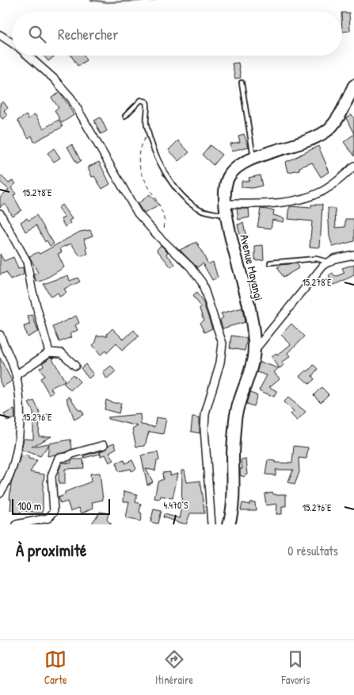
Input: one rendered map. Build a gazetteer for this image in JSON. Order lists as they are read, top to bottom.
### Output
{
  "streets": {
    "street": ["Avenue Mayangi"]
  },
  "scale_bar": "100 m",
  "page": {
    "search": "Rechercher",
    "scale": "100 m",
    "heading": ["À proximité", "0 résultats"],
    "nav": ["Carte", "Itinéraire", "Favoris"]
  },
  "coordinates": ["15.278°E", "15.276°E", "4.470°S"]
}
